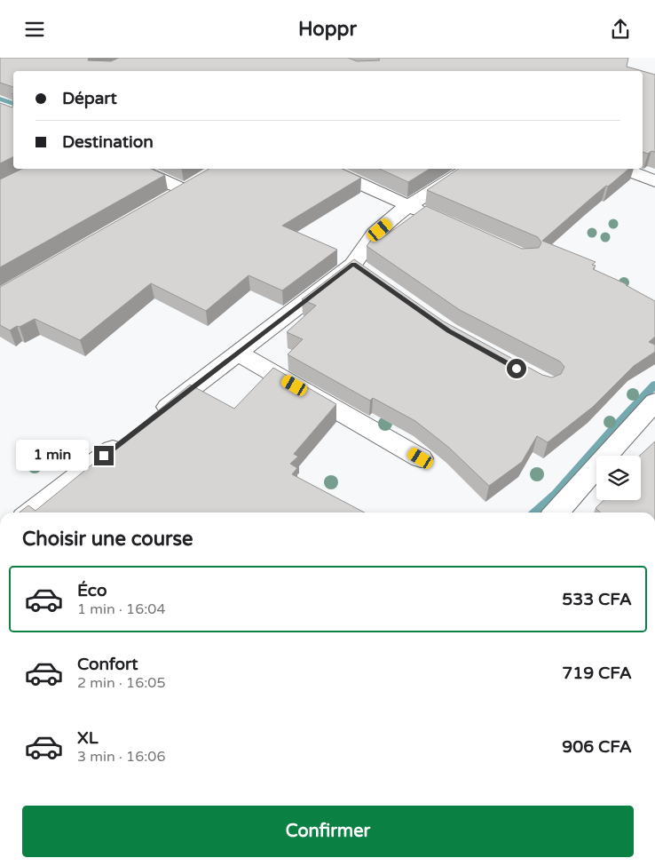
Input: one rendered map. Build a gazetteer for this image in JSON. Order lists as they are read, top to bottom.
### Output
{
  "page": {
    "header": "Hoppr",
    "banner": ["Départ", "Destination"],
    "bubble": "1 min",
    "heading": "Choisir une course",
    "list": [
      {
        "name": "Éco",
        "note": "1 min · 16:04",
        "value": "533 CFA"
      },
      {
        "name": "Confort",
        "note": "2 min · 16:05",
        "value": "719 CFA"
      },
      {
        "name": "XL",
        "note": "3 min · 16:06",
        "value": "906 CFA"
      }
    ],
    "buttons": "Confirmer"
  }
}
